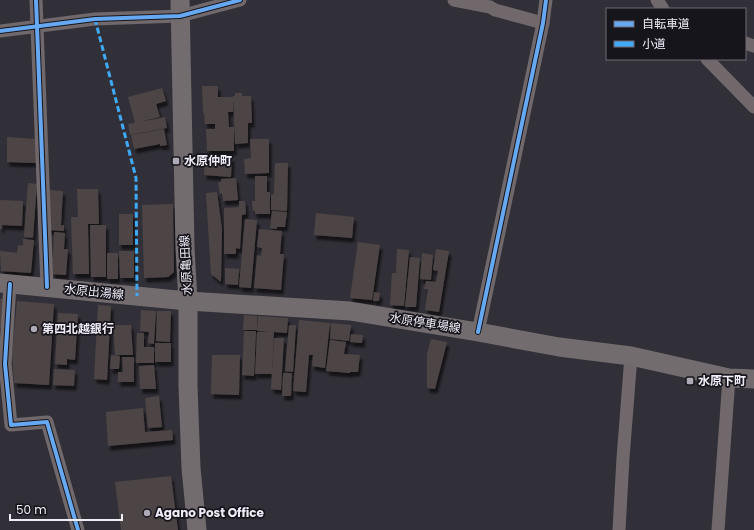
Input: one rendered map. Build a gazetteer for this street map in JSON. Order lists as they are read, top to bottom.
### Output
{
  "streets": {
    "main road": ["水原亀田線", "水原出湯線", "水原停車場線"]
  },
  "crossings": [
    ["水原亀田線", "水原出湯線"],
    ["水原亀田線", "水原停車場線"],
    ["水原出湯線", "水原停車場線"]
  ],
  "places": {
    "transit": ["水原仲町", "水原下町"],
    "other": ["第四北越銀行", "Agano Post Office"]
  },
  "legend": ["自転車道", "小道"],
  "scale_bar": "50 m"
}
